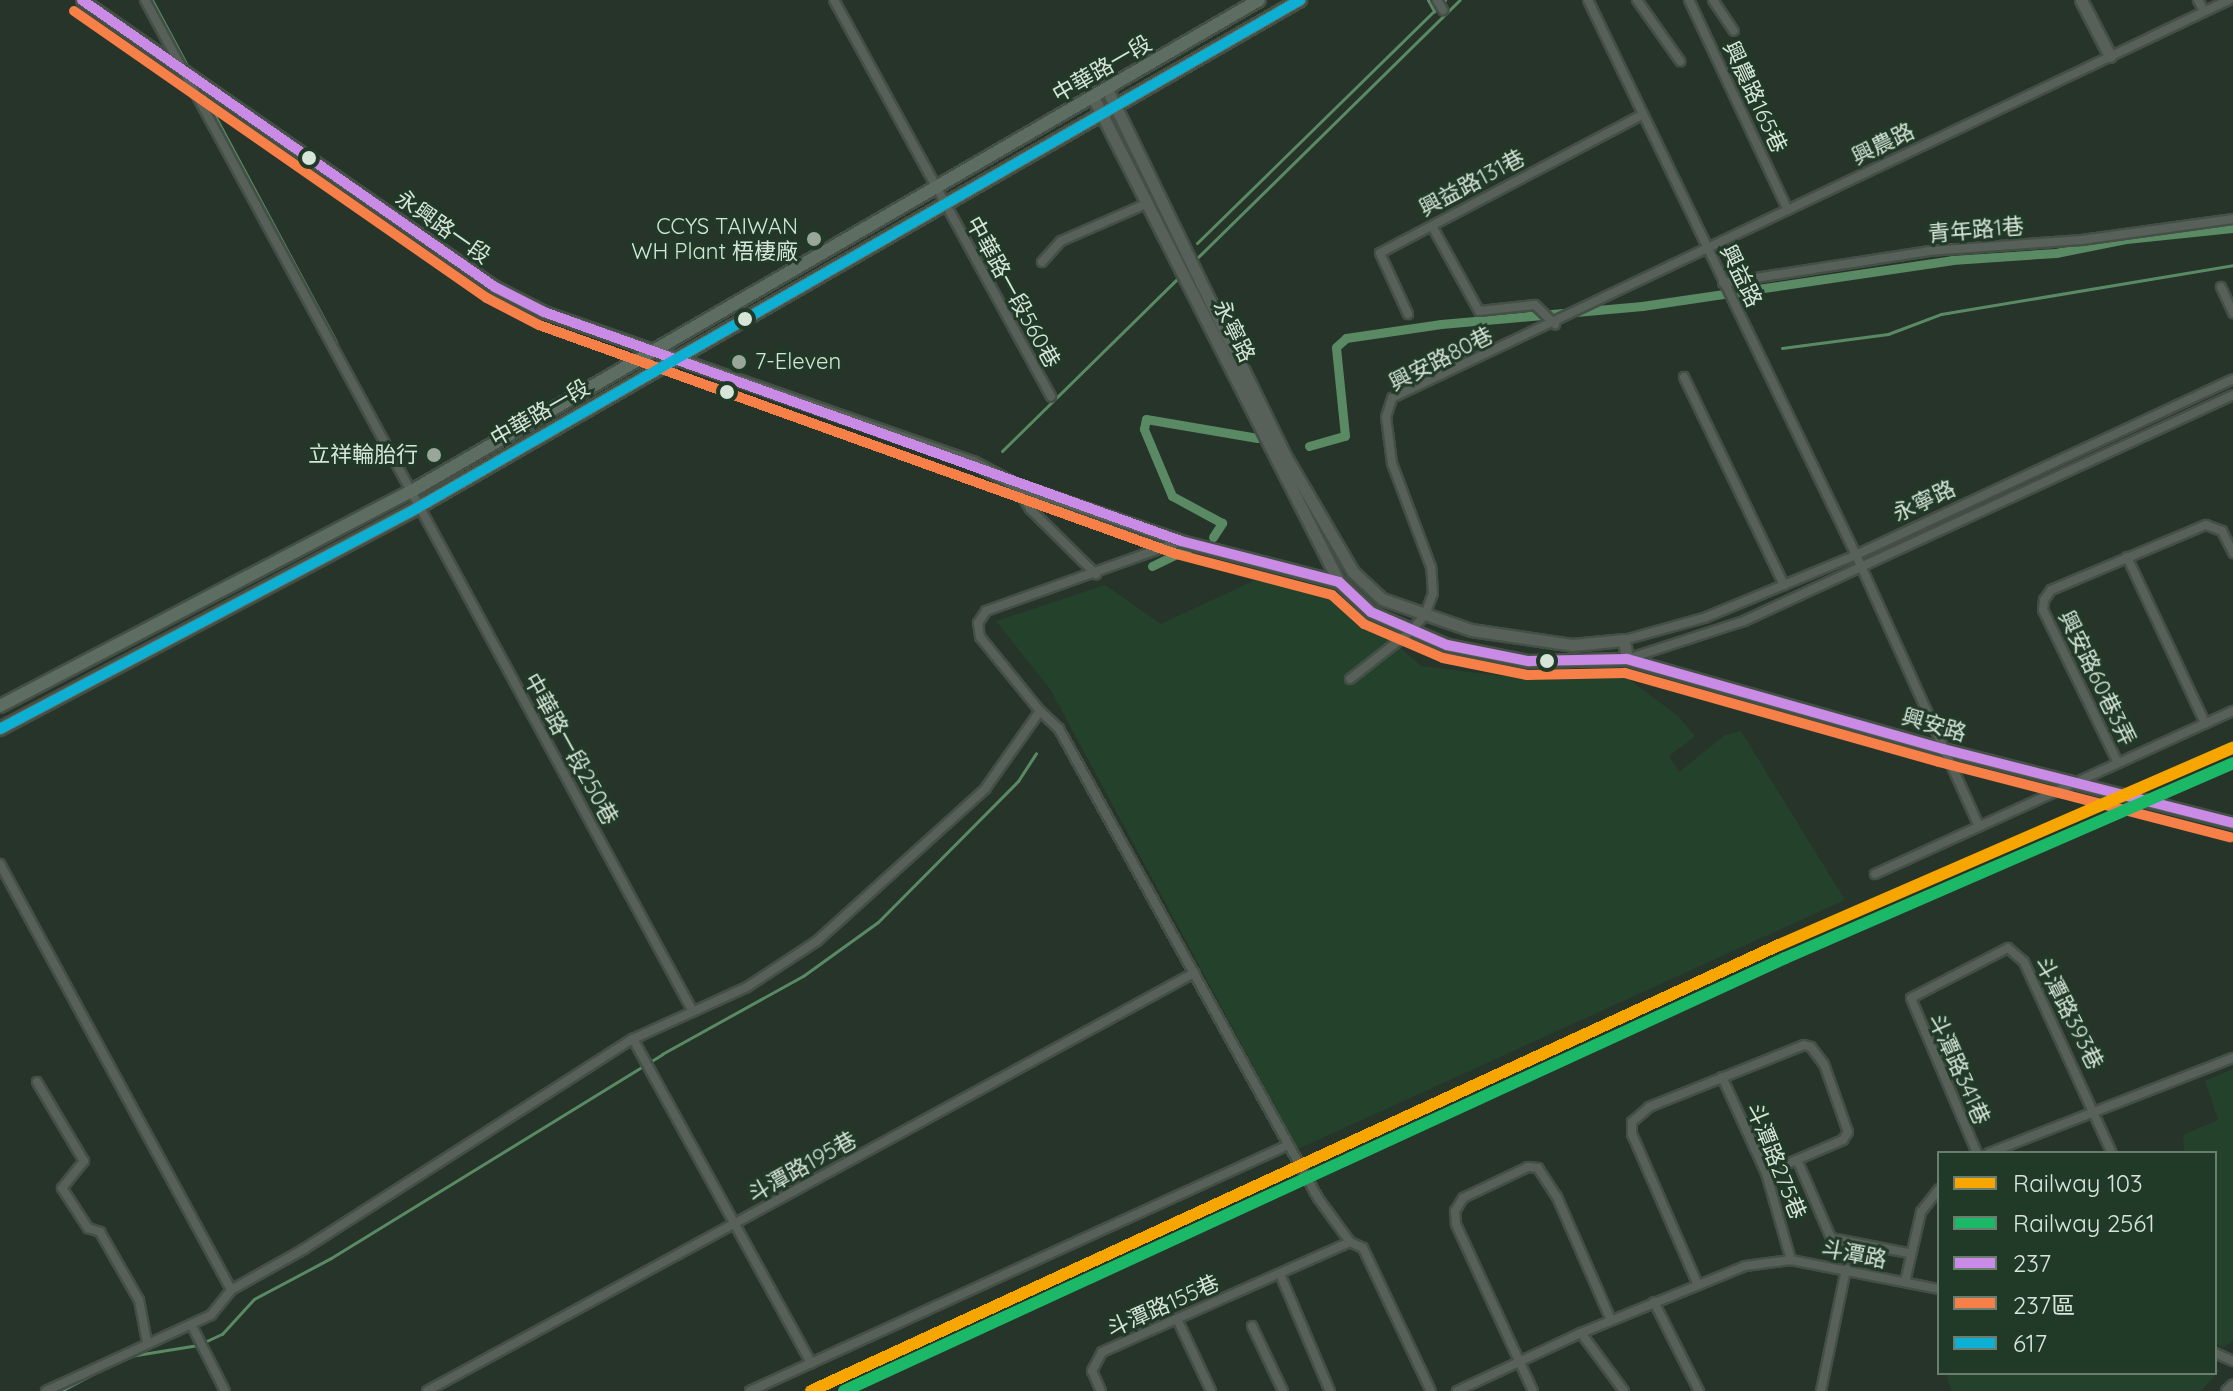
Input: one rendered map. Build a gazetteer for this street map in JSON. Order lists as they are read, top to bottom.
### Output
{
  "streets": {
    "main road": ["中華路一段"],
    "street": [
      "興農路165巷",
      "興農路",
      "興益路131巷",
      "永興路一段",
      "青年路1巷",
      "興益路",
      "中華路一段560巷",
      "永寧路",
      "興安路80巷",
      "興安路60巷3弄",
      "興安路",
      "中華路一段250巷",
      "斗潭路393巷",
      "斗潭路341巷",
      "斗潭路275巷",
      "斗潭路195巷",
      "斗潭路",
      "斗潭路155巷"
    ]
  },
  "crossings": [
    ["中華路一段", "永興路一段"],
    ["中華路一段", "中華路一段560巷"],
    ["中華路一段", "永寧路"],
    ["中華路一段", "中華路一段250巷"],
    ["興農路165巷", "興農路"],
    ["興農路", "興益路"],
    ["興農路", "興安路80巷"],
    ["興益路131巷", "興益路"],
    ["永興路一段", "興安路"],
    ["永興路一段", "中華路一段250巷"],
    ["青年路1巷", "興益路"],
    ["興益路", "永寧路"],
    ["興益路", "興安路"],
    ["永寧路", "興安路"],
    ["斗潭路393巷", "斗潭路341巷"],
    ["斗潭路275巷", "斗潭路"]
  ],
  "places": ["CCYS TAIWAN WH Plant 梧棲廠", "7-Eleven", "立祥輪胎行"],
  "lines": [
    "transit line 237",
    "transit line 617",
    "transit line 237區",
    "rail line 103",
    "rail line 2561"
  ],
  "legend": [
    "Railway 103",
    "Railway 2561",
    "237",
    "237區",
    "617"
  ]
}
